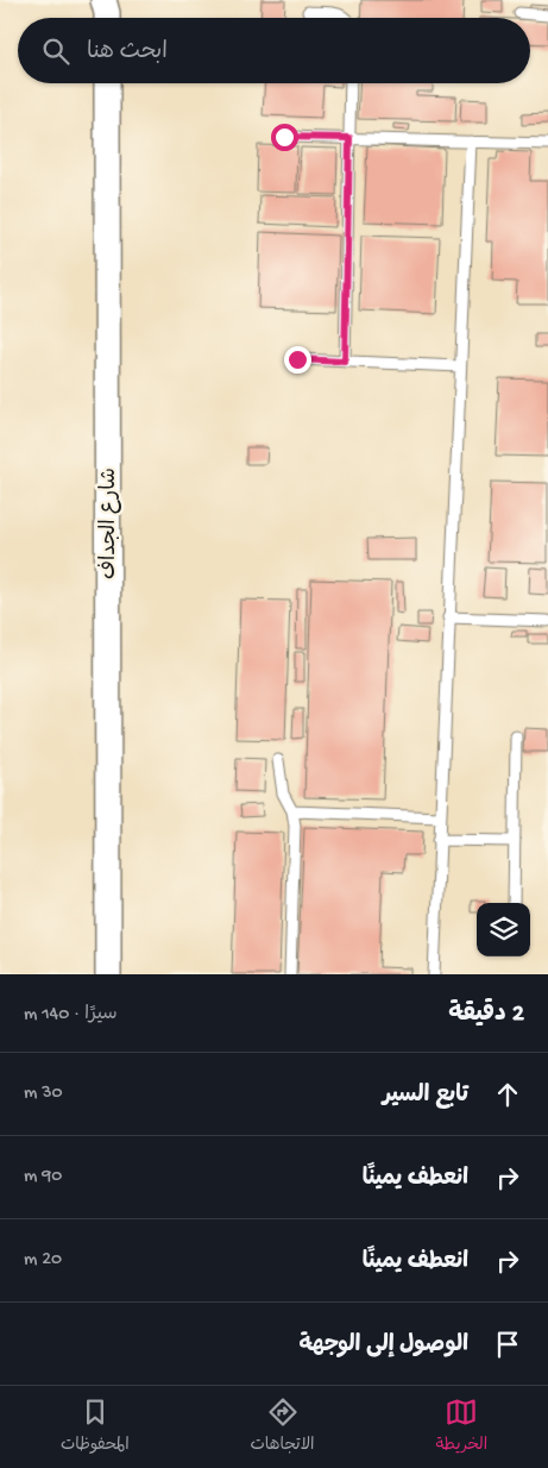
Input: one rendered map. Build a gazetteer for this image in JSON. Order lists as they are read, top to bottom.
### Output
{
  "streets": {
    "street": ["شارع الجداف"]
  },
  "page": {
    "search": "ابحث هنا",
    "heading": ["2 دقيقة", "سيرًا · 140 m"],
    "list": [
      ["تابع السير", "30 m"],
      ["انعطف يمينًا", "90 m"],
      ["انعطف يمينًا", "20 m"],
      "الوصول إلى الوجهة"
    ],
    "nav": ["الخريطة", "الاتجاهات", "المحفوظات"]
  }
}
